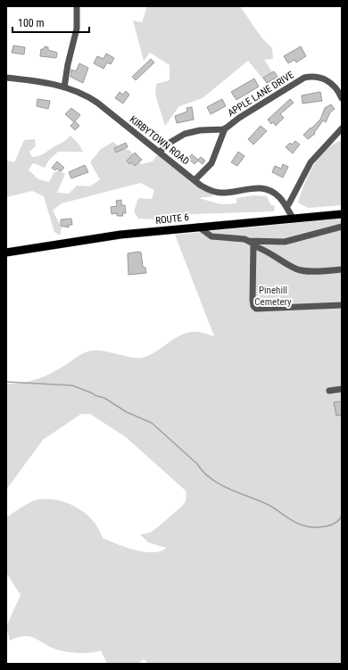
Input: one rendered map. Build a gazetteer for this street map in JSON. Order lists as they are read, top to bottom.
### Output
{
  "streets": {
    "main road": ["ROUTE 6"],
    "street": ["APPLE LANE DRIVE", "KIRBYTOWN ROAD"]
  },
  "crossings": [
    ["APPLE LANE DRIVE", "KIRBYTOWN ROAD"],
    ["KIRBYTOWN ROAD", "ROUTE 6"]
  ],
  "parks": ["Pinehill Cemetery"],
  "scale_bar": "100 m"
}
